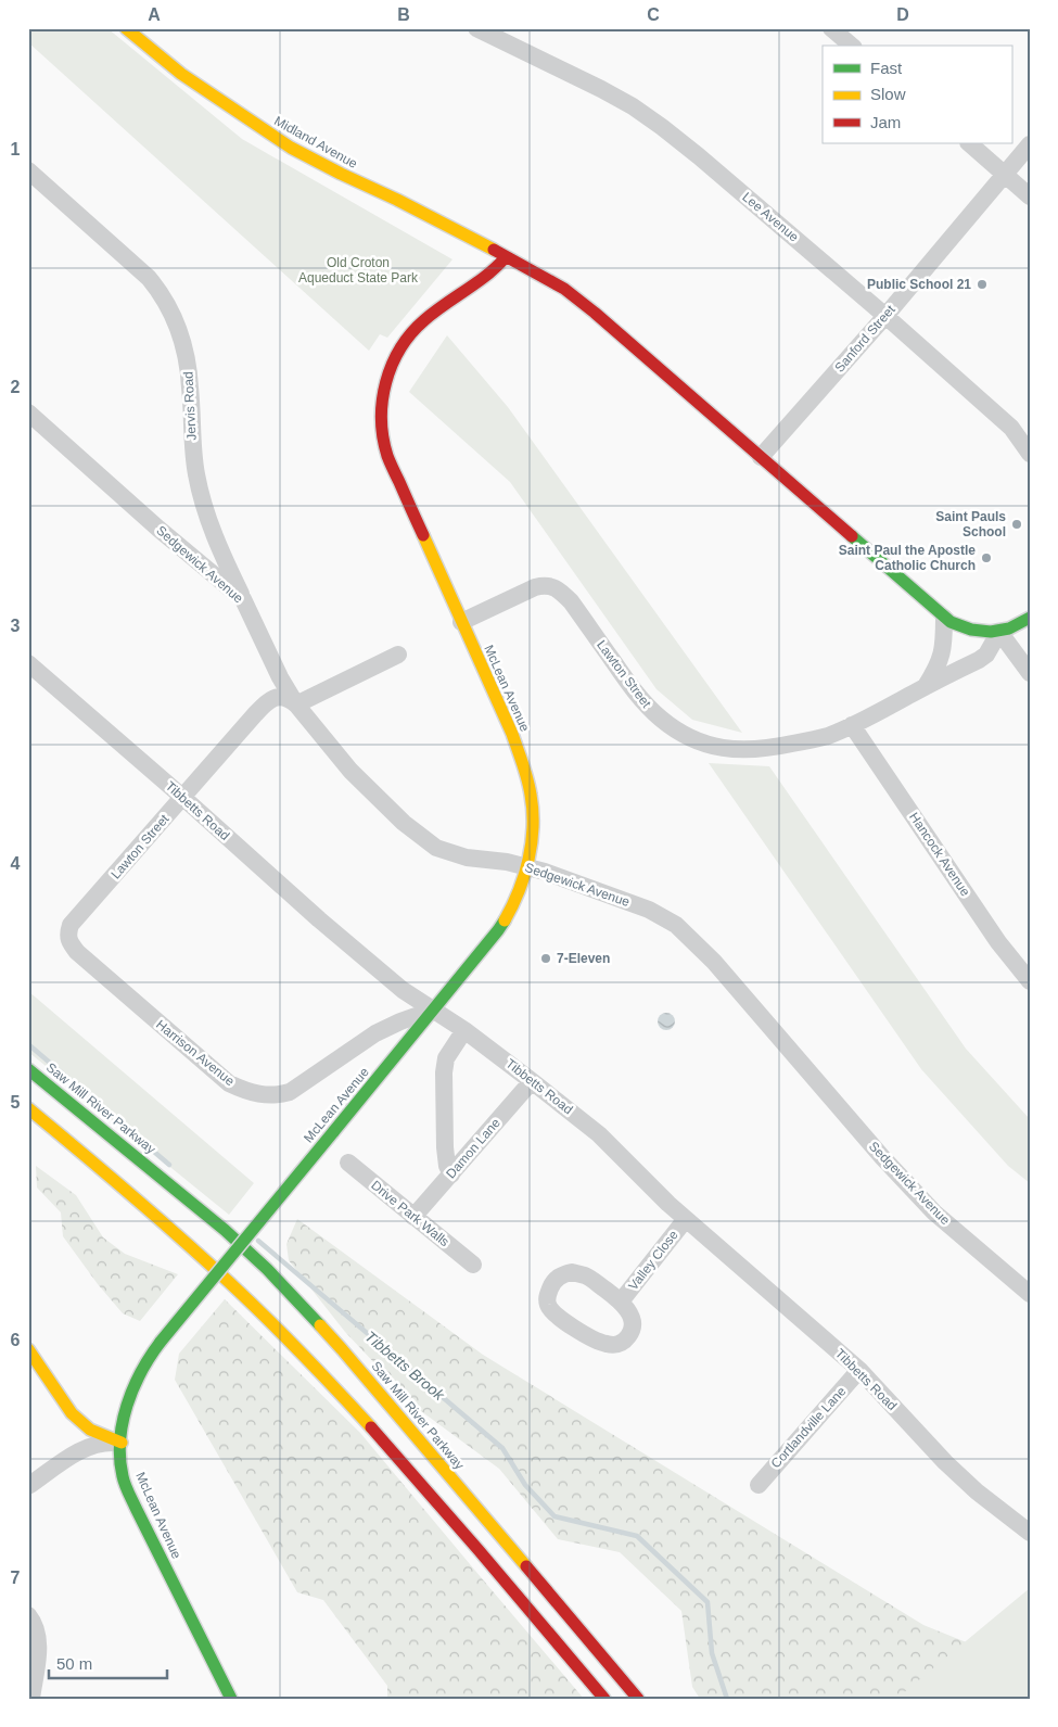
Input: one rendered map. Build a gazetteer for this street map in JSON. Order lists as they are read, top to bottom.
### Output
{
  "streets": {
    "main road": ["Midland Avenue", "McLean Avenue", "Saw Mill River Parkway"],
    "street": [
      "Lee Avenue",
      "Sanford Street",
      "Jervis Road",
      "Sedgewick Avenue",
      "Lawton Street",
      "Tibbetts Road",
      "Hancock Avenue",
      "Harrison Avenue",
      "Damon Lane",
      "Drive Park Walls",
      "Valley Close",
      "Cortlandville Lane"
    ]
  },
  "crossings": [
    ["Midland Avenue", "McLean Avenue"],
    ["Lee Avenue", "Sanford Street"],
    ["Jervis Road", "Sedgewick Avenue"],
    ["Sedgewick Avenue", "Lawton Street"],
    ["Sedgewick Avenue", "McLean Avenue"],
    ["Lawton Street", "McLean Avenue"],
    ["Lawton Street", "Tibbetts Road"],
    ["Lawton Street", "Hancock Avenue"],
    ["Lawton Street", "Harrison Avenue"],
    ["McLean Avenue", "Tibbetts Road"],
    ["McLean Avenue", "Harrison Avenue"],
    ["Tibbetts Road", "Harrison Avenue"],
    ["Tibbetts Road", "Damon Lane"],
    ["Tibbetts Road", "Valley Close"],
    ["Tibbetts Road", "Cortlandville Lane"],
    ["Damon Lane", "Drive Park Walls"]
  ],
  "water": ["Tibbetts Brook"],
  "parks": ["Old Croton Aqueduct State Park"],
  "places": [
    "Public School 21",
    "Saint Pauls School",
    "Saint Paul the Apostle Catholic Church",
    "7-Eleven"
  ],
  "legend": ["Fast", "Slow", "Jam"],
  "scale_bar": "50 m",
  "grid": {
    "columns": [
      "A",
      "B",
      "C",
      "D"
    ],
    "rows": [
      "1",
      "2",
      "3",
      "4",
      "5",
      "6",
      "7"
    ]
  }
}
